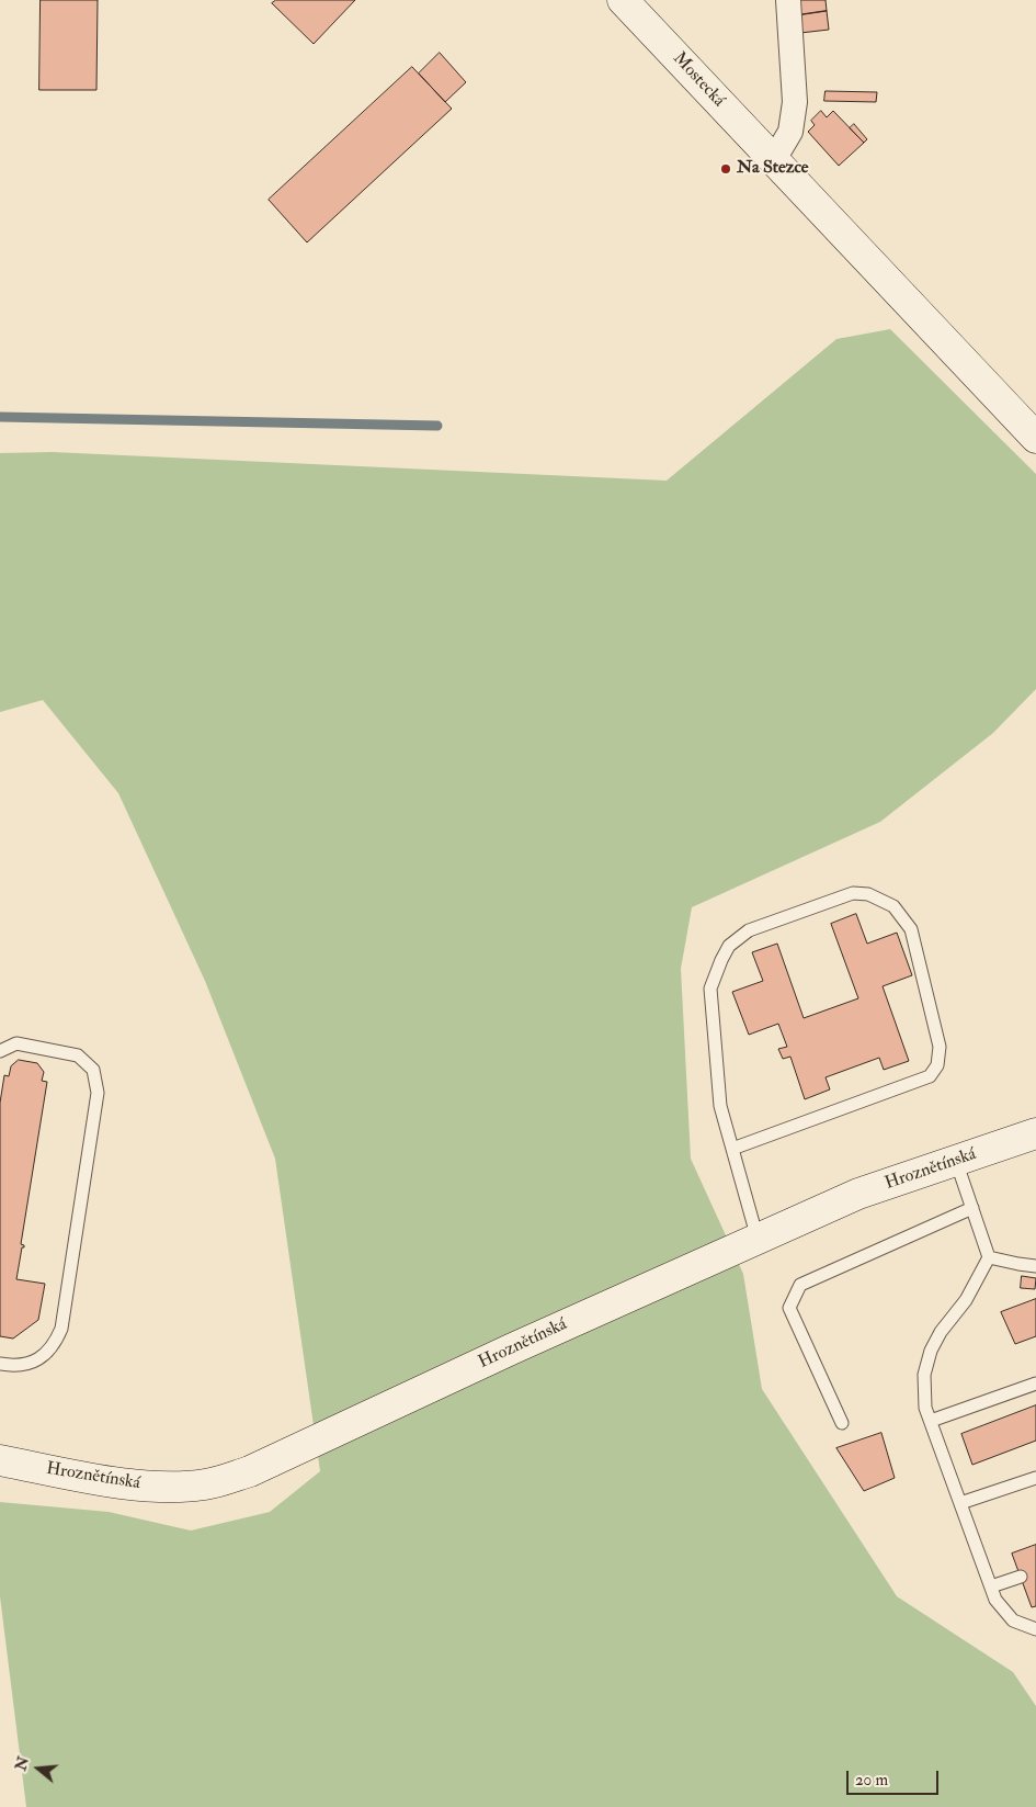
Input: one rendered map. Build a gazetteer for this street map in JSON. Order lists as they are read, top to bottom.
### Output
{
  "streets": {
    "street": ["Mostecká", "Hroznětínská"]
  },
  "places": ["Na Stezce"],
  "scale_bar": "20 m",
  "north": "left"
}
